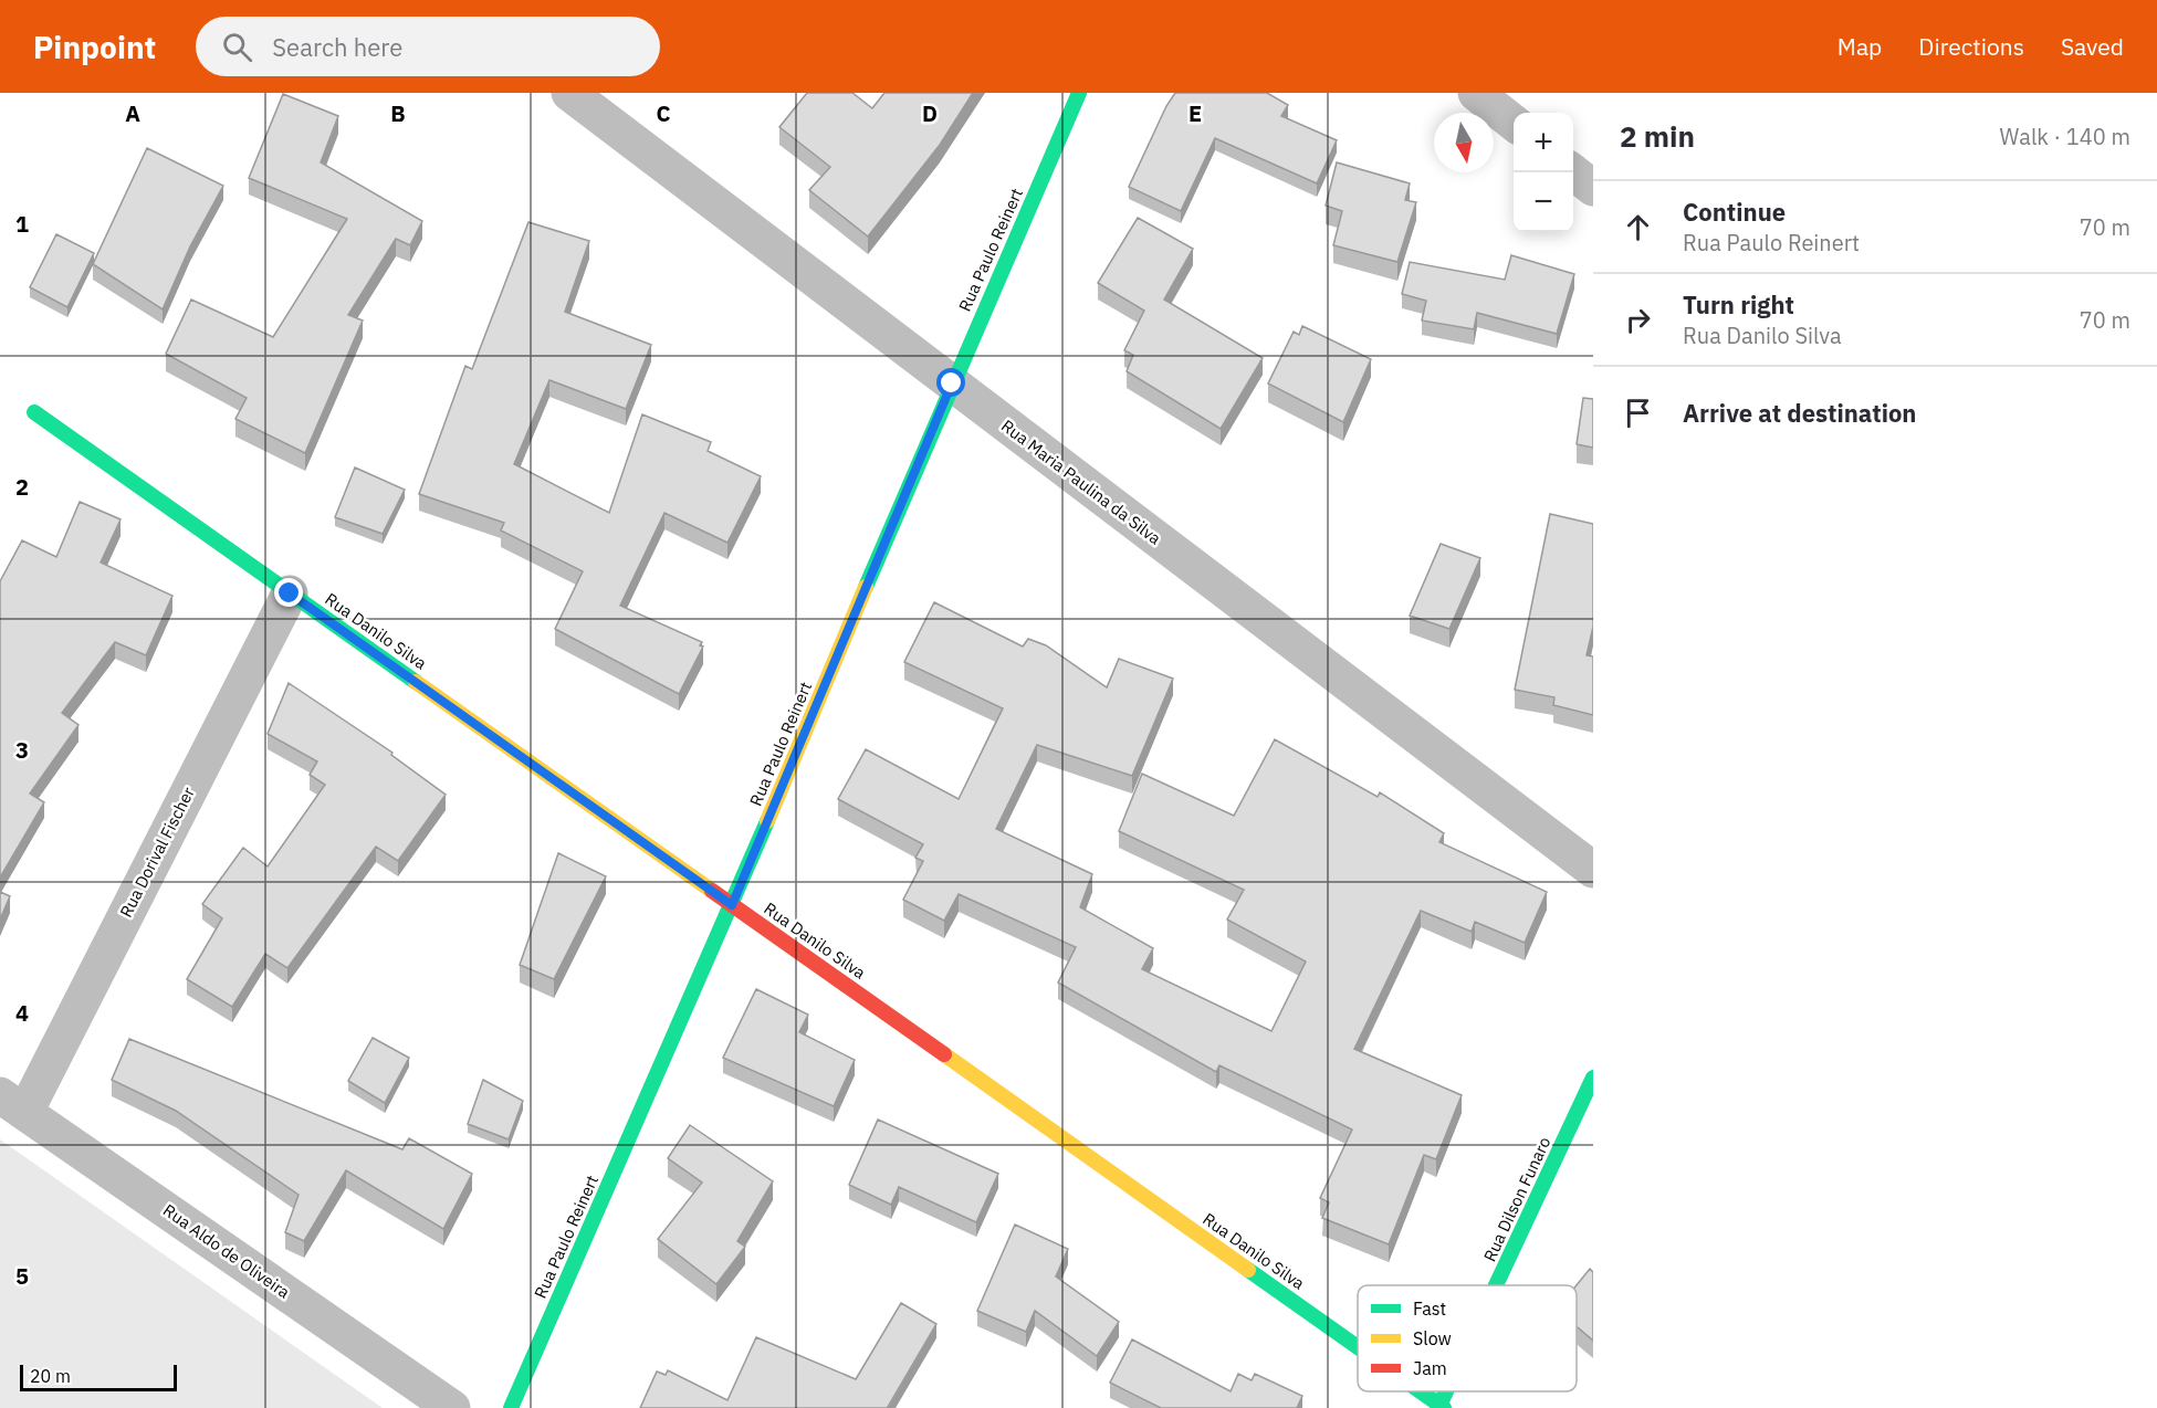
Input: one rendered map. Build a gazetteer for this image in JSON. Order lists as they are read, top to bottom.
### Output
{
  "streets": {
    "street": [
      "Rua Paulo Reinert",
      "Rua Maria Paulina da Silva",
      "Rua Danilo Silva",
      "Rua Dorival Fischer",
      "Rua Dilson Funaro",
      "Rua Aldo de Oliveira"
    ]
  },
  "crossings": [
    ["Rua Paulo Reinert", "Rua Maria Paulina da Silva"],
    ["Rua Paulo Reinert", "Rua Danilo Silva"],
    ["Rua Danilo Silva", "Rua Dorival Fischer"],
    ["Rua Danilo Silva", "Rua Dilson Funaro"],
    ["Rua Dorival Fischer", "Rua Aldo de Oliveira"]
  ],
  "legend": ["Fast", "Slow", "Jam"],
  "scale_bar": "20 m",
  "north": "bottom",
  "page": {
    "header": "Pinpoint",
    "search": "Search here",
    "nav": ["Map", "Directions", "Saved"],
    "heading": ["2 min", "Walk · 140 m"],
    "map_buttons": ["+", "−"],
    "list": [
      ["Continue", "Rua Paulo Reinert", "70 m"],
      ["Turn right", "Rua Danilo Silva", "70 m"],
      "Arrive at destination"
    ],
    "scale": "20 m"
  },
  "grid": {
    "columns": [
      "A",
      "B",
      "C",
      "D",
      "E"
    ],
    "rows": [
      "1",
      "2",
      "3",
      "4",
      "5"
    ]
  }
}
